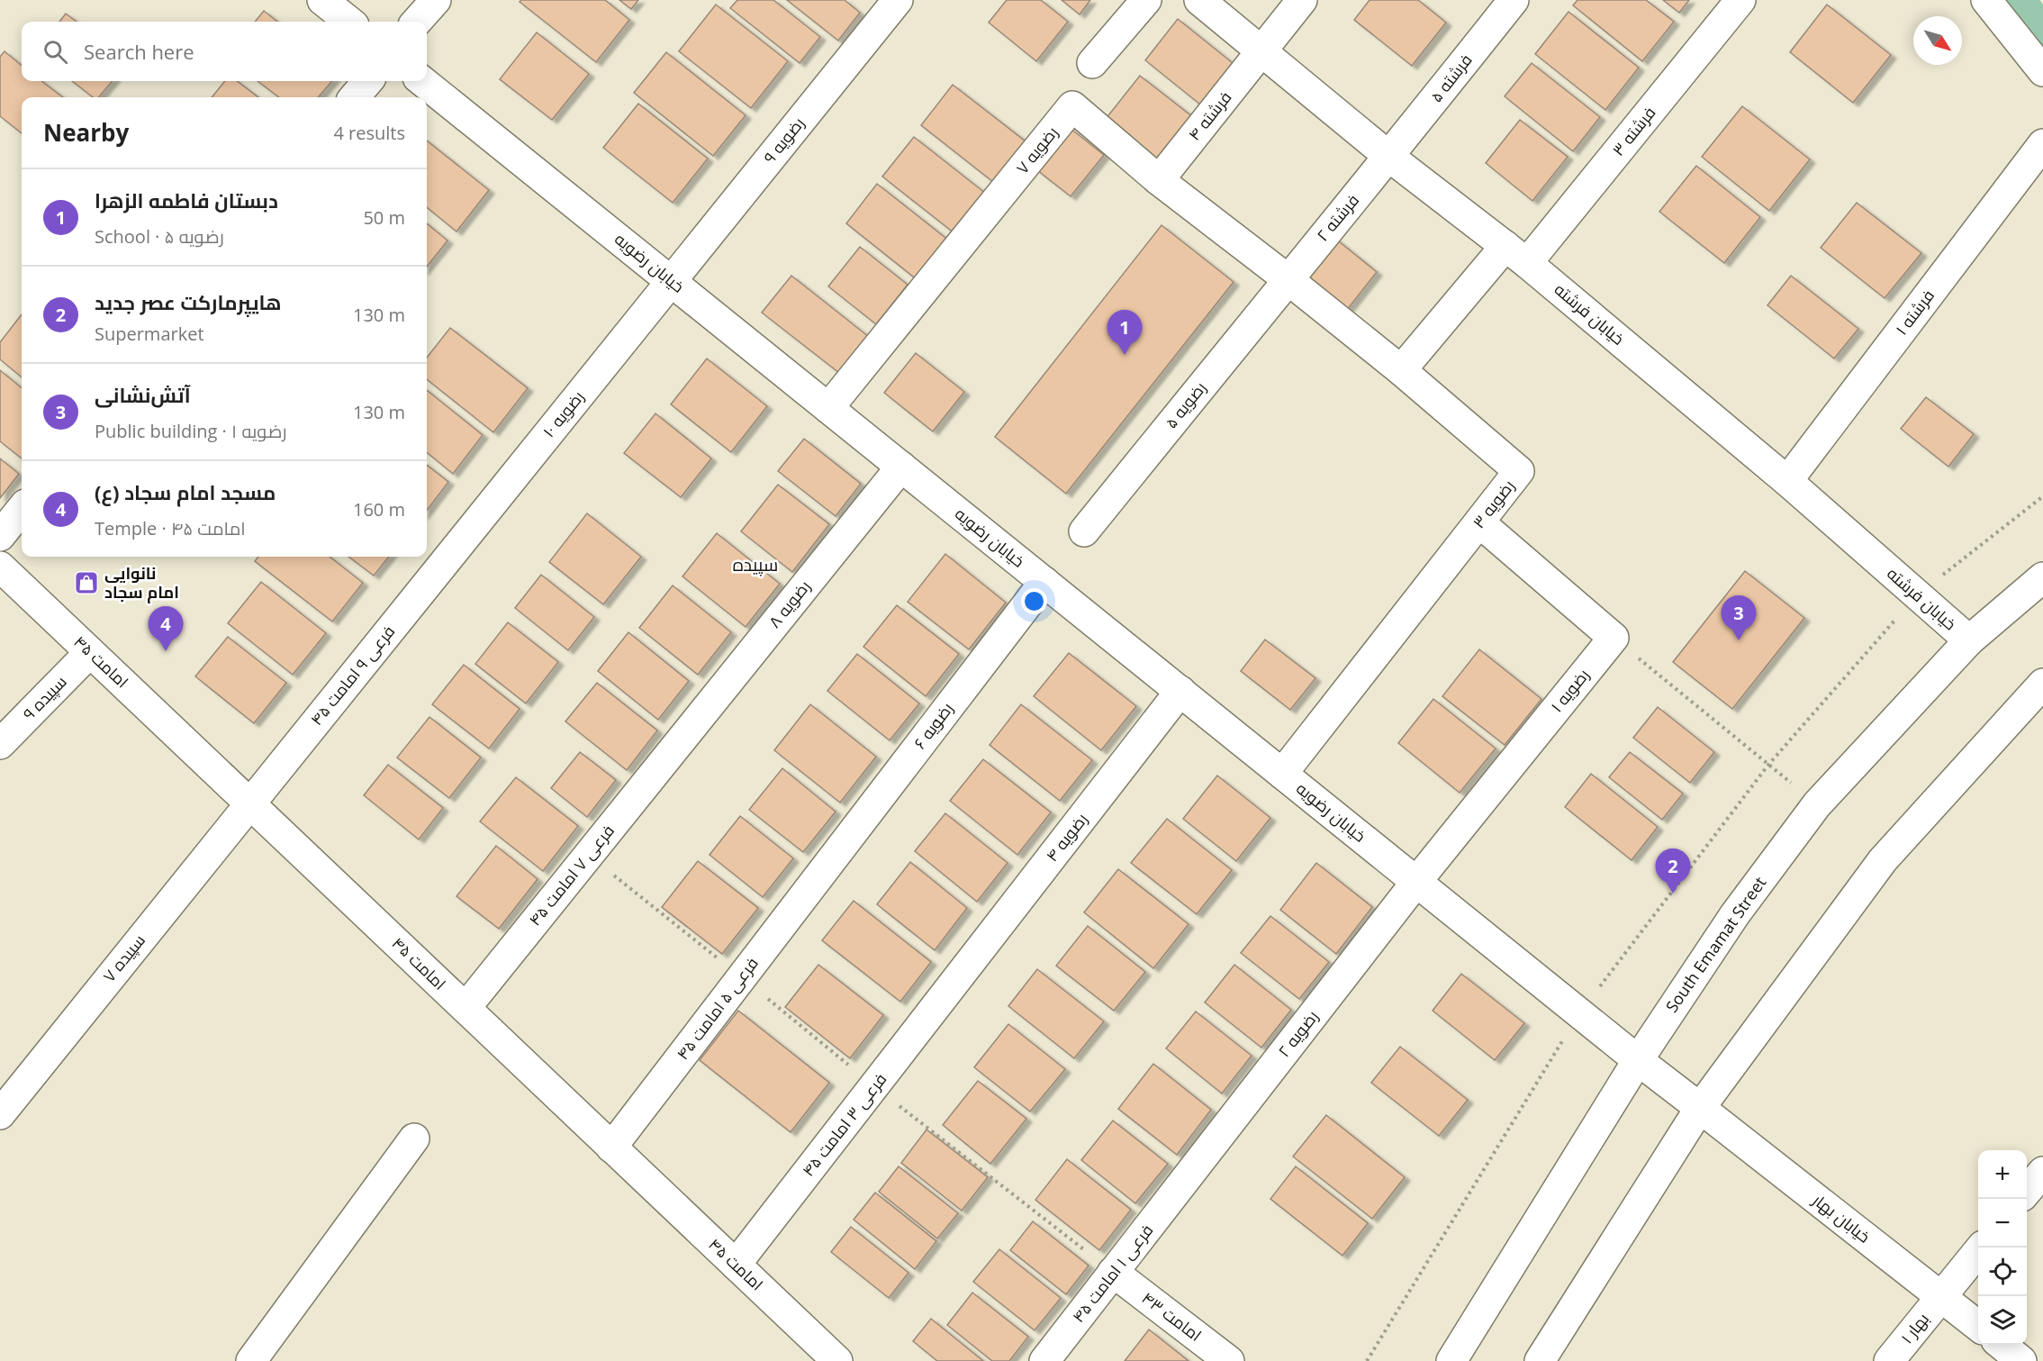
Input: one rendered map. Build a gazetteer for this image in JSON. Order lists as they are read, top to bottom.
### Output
{
  "streets": {
    "street": [
      "فرشته ۵",
      "فرشته ۴",
      "فرشته ۳",
      "رضویه ۹",
      "رضویه ۷",
      "فرشته ۲",
      "خیابان رضویه",
      "فرشته ۱",
      "خیابان فرشته",
      "رضویه ۵",
      "رضویه ۱۰",
      "رضویه ۳",
      "رضویه ۸",
      "امامت ۴۵",
      "فرعی ۹ امامت ۴۵",
      "رضویه ۱",
      "سپیده ۹",
      "رضویه ۶",
      "رضویه ۴",
      "فرعی ۷ امامت ۴۵",
      "South Emamat Street",
      "سپیده ۷",
      "فرعی ۵ امامت ۴۵",
      "رضویه ۲",
      "فرعی ۳ امامت ۴۵",
      "خیابان بهار",
      "فرعی ۱ امامت ۴۵",
      "امامت ۴۳",
      "بهار ۱"
    ]
  },
  "crossings": [
    ["فرشته ۵", "فرشته ۲"],
    ["فرشته ۵", "خیابان فرشته"],
    ["فرشته ۴", "رضویه ۷"],
    ["فرشته ۴", "خیابان فرشته"],
    ["فرشته ۳", "خیابان فرشته"],
    ["فرشته ۳", "رضویه ۳"],
    ["رضویه ۹", "خیابان رضویه"],
    ["رضویه ۹", "رضویه ۱۰"],
    ["رضویه ۷", "فرشته ۲"],
    ["رضویه ۷", "خیابان رضویه"],
    ["رضویه ۷", "رضویه ۵"],
    ["رضویه ۷", "رضویه ۳"],
    ["فرشته ۲", "خیابان فرشته"],
    ["فرشته ۲", "رضویه ۵"],
    ["فرشته ۲", "رضویه ۳"],
    ["خیابان رضویه", "رضویه ۱۰"],
    ["خیابان رضویه", "رضویه ۳"],
    ["خیابان رضویه", "رضویه ۸"],
    ["خیابان رضویه", "رضویه ۱"],
    ["خیابان رضویه", "رضویه ۶"],
    ["خیابان رضویه", "رضویه ۴"],
    ["خیابان رضویه", "South Emamat Street"],
    ["خیابان رضویه", "رضویه ۲"],
    ["خیابان رضویه", "خیابان بهار"],
    ["فرشته ۱", "خیابان فرشته"],
    ["خیابان فرشته", "South Emamat Street"],
    ["رضویه ۵", "رضویه ۳"],
    ["رضویه ۱۰", "فرعی ۹ امامت ۴۵"],
    ["رضویه ۸", "فرعی ۷ امامت ۴۵"],
    ["امامت ۴۵", "فرعی ۹ امامت ۴۵"],
    ["امامت ۴۵", "سپیده ۹"],
    ["امامت ۴۵", "فرعی ۷ امامت ۴۵"],
    ["امامت ۴۵", "سپیده ۷"],
    ["امامت ۴۵", "فرعی ۵ امامت ۴۵"],
    ["امامت ۴۵", "فرعی ۳ امامت ۴۵"],
    ["فرعی ۹ امامت ۴۵", "سپیده ۷"],
    ["رضویه ۱", "رضویه ۲"],
    ["رضویه ۶", "فرعی ۵ امامت ۴۵"],
    ["رضویه ۴", "فرعی ۳ امامت ۴۵"],
    ["South Emamat Street", "خیابان بهار"],
    ["رضویه ۲", "فرعی ۱ امامت ۴۵"],
    ["خیابان بهار", "بهار ۱"],
    ["فرعی ۱ امامت ۴۵", "امامت ۴۳"]
  ],
  "districts": ["سپیده"],
  "places": {
    "shop": ["نانوایی امام سجاد"]
  },
  "north": "bottom right",
  "page": {
    "search": "Search here",
    "heading": ["Nearby", "4 results"],
    "list": [
      {
        "mark": "1",
        "name": "دبستان فاطمه الزهرا",
        "note": "School · رضویه ۵",
        "value": "50 m"
      },
      {
        "mark": "2",
        "name": "هایپرمارکت عصر جدید",
        "note": "Supermarket",
        "value": "130 m"
      },
      {
        "mark": "3",
        "name": "آتش‌نشانی",
        "note": "Public building · رضویه ۱",
        "value": "130 m"
      },
      {
        "mark": "4",
        "name": "مسجد امام سجاد (ع)",
        "note": "Temple · امامت ۴۵",
        "value": "160 m"
      }
    ],
    "pins": [
      "1",
      "3",
      "4",
      "2"
    ],
    "map_buttons": ["+", "−"]
  }
}
